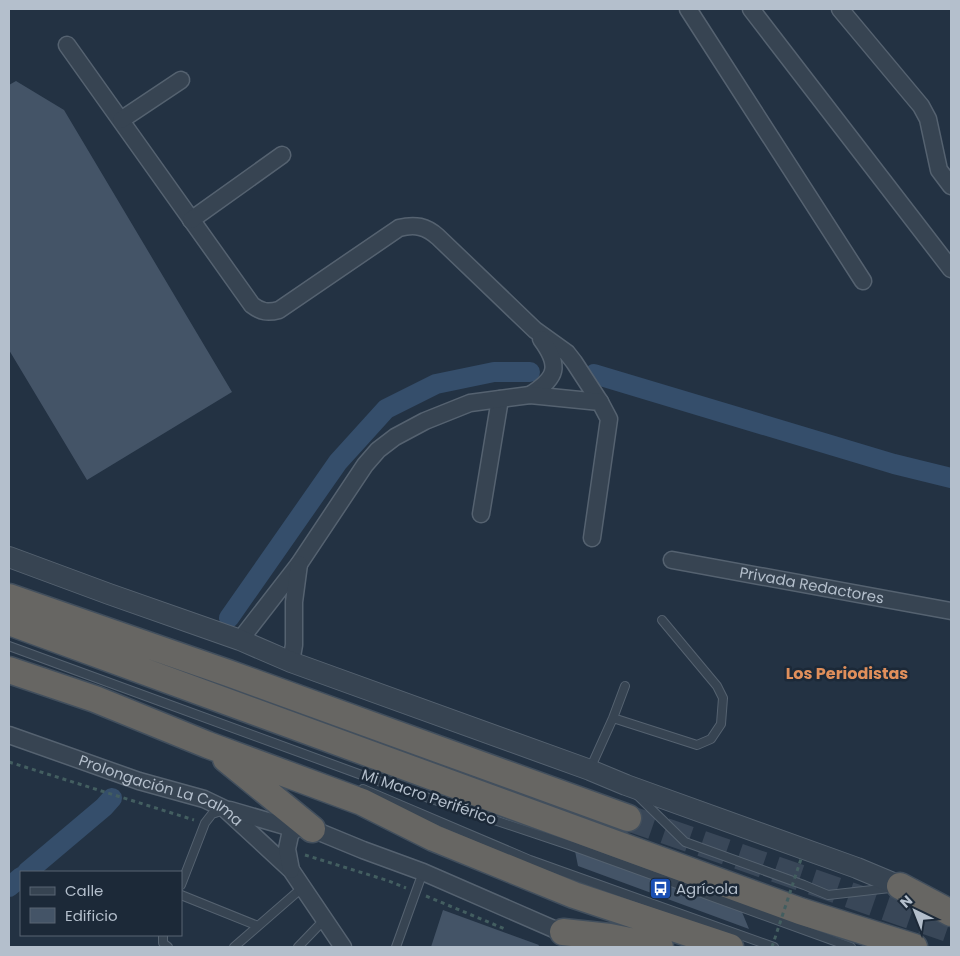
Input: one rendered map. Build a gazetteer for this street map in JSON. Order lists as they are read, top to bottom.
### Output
{
  "streets": {
    "street": ["Privada Redactores", "Prolongación La Calma"],
    "lane": ["Mi Macro Periférico"]
  },
  "districts": ["Los Periodistas"],
  "places": {
    "bus stop": ["Agrícola"]
  },
  "legend": ["Calle", "Edificio"],
  "north": "top left"
}
